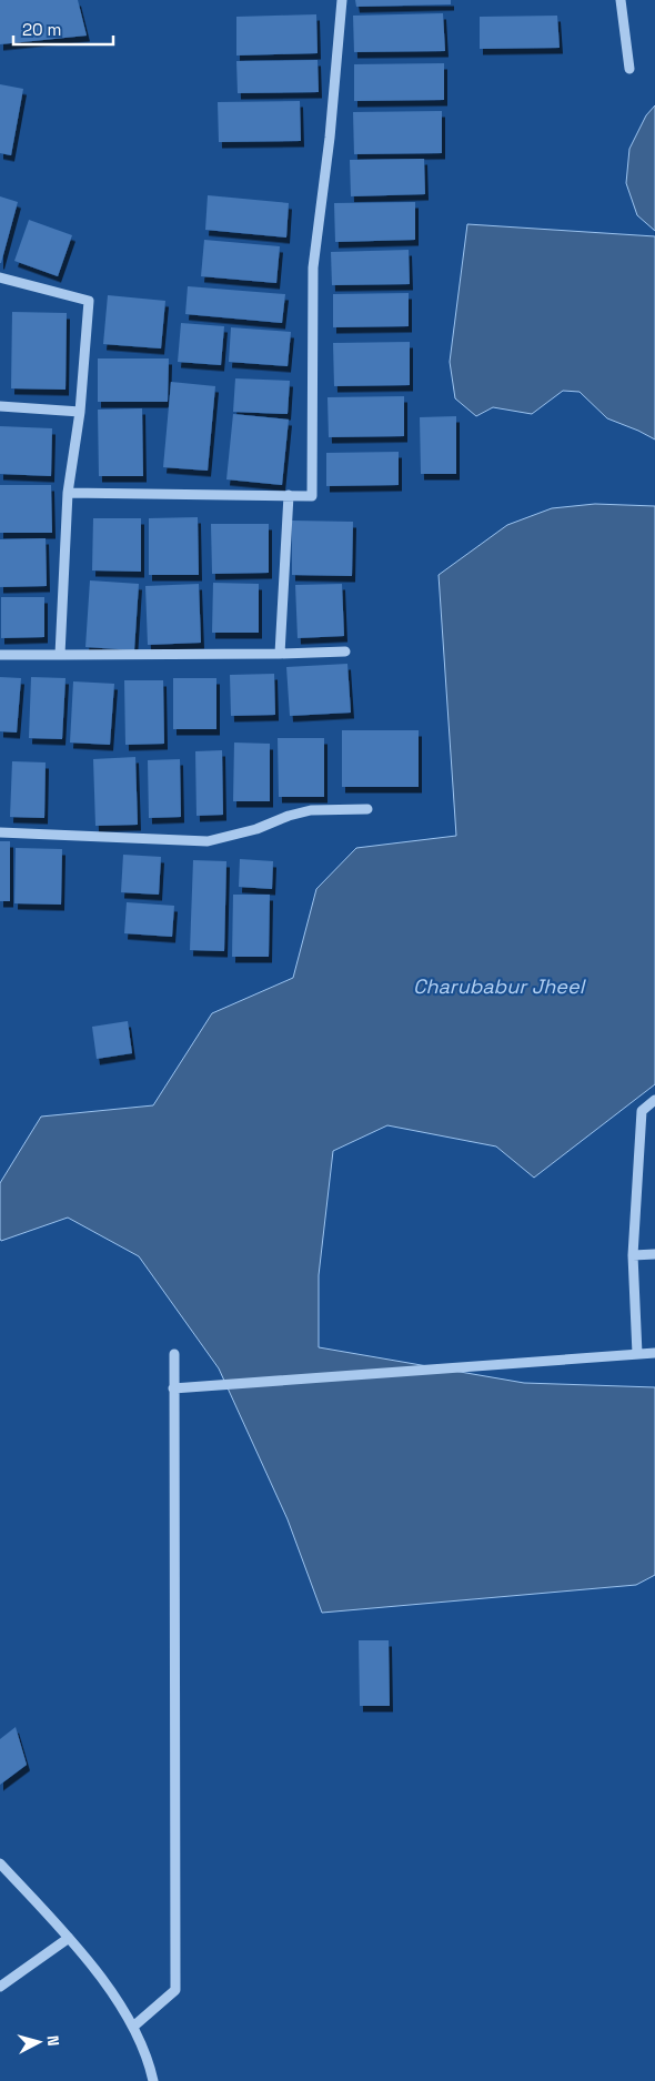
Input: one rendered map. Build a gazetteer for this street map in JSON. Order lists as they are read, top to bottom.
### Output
{
  "water": ["Charubabur Jheel"],
  "scale_bar": "20 m",
  "north": "right"
}
